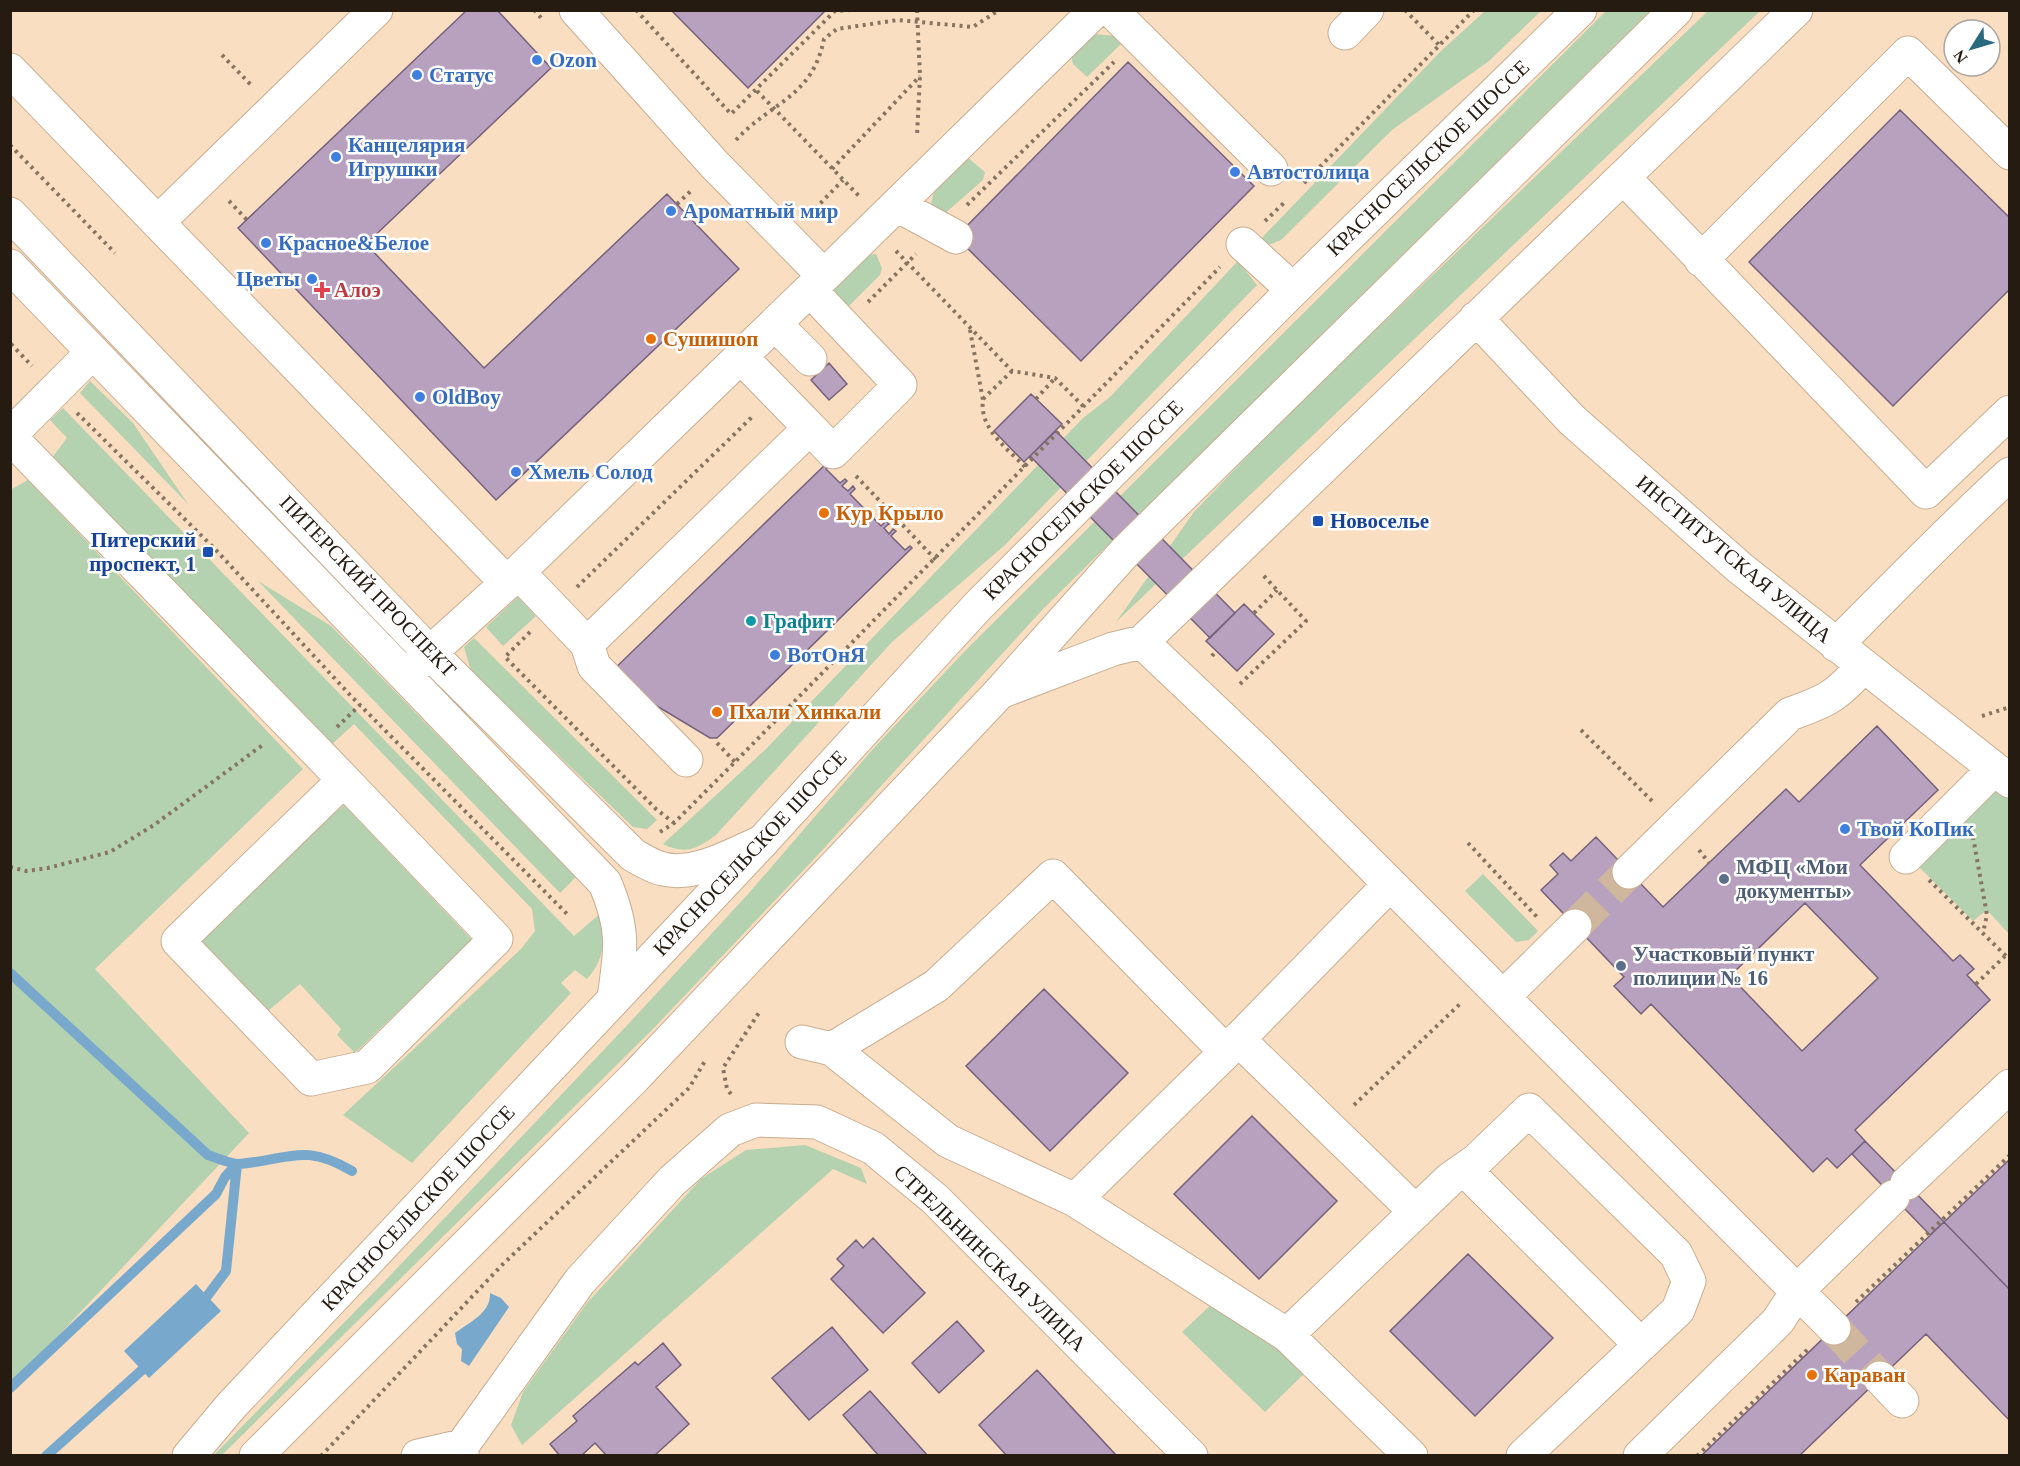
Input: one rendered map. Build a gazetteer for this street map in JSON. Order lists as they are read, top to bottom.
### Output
{
  "streets": {
    "street": [
      "КРАСНОСЕЛЬСКОЕ ШОССЕ",
      "ИНСТИТУТСКАЯ УЛИЦА",
      "ПИТЕРСКИЙ ПРОСПЕКТ",
      "СТРЕЛЬНИНСКАЯ УЛИЦА"
    ]
  },
  "crossings": [
    ["КРАСНОСЕЛЬСКОЕ ШОССЕ", "ПИТЕРСКИЙ ПРОСПЕКТ"]
  ],
  "places": {
    "other": [
      "Ozon",
      "Статус",
      "Канцелярия Игрушки",
      "Автостолица",
      "Ароматный мир",
      "Красное&Белое",
      "Цветы",
      "Сушишоп",
      "OldBoy",
      "Хмель Солод",
      "Кур Крыло",
      "Графит",
      "ВотОнЯ",
      "Пхали Хинкали",
      "Твой КоПик",
      "МФЦ «Мои документы»",
      "Участковый пункт полиции № 16",
      "Караван"
    ],
    "health": ["Алоэ"],
    "transit": ["Новоселье", "Питерский проспект, 1"]
  },
  "north": "bottom left"
}
